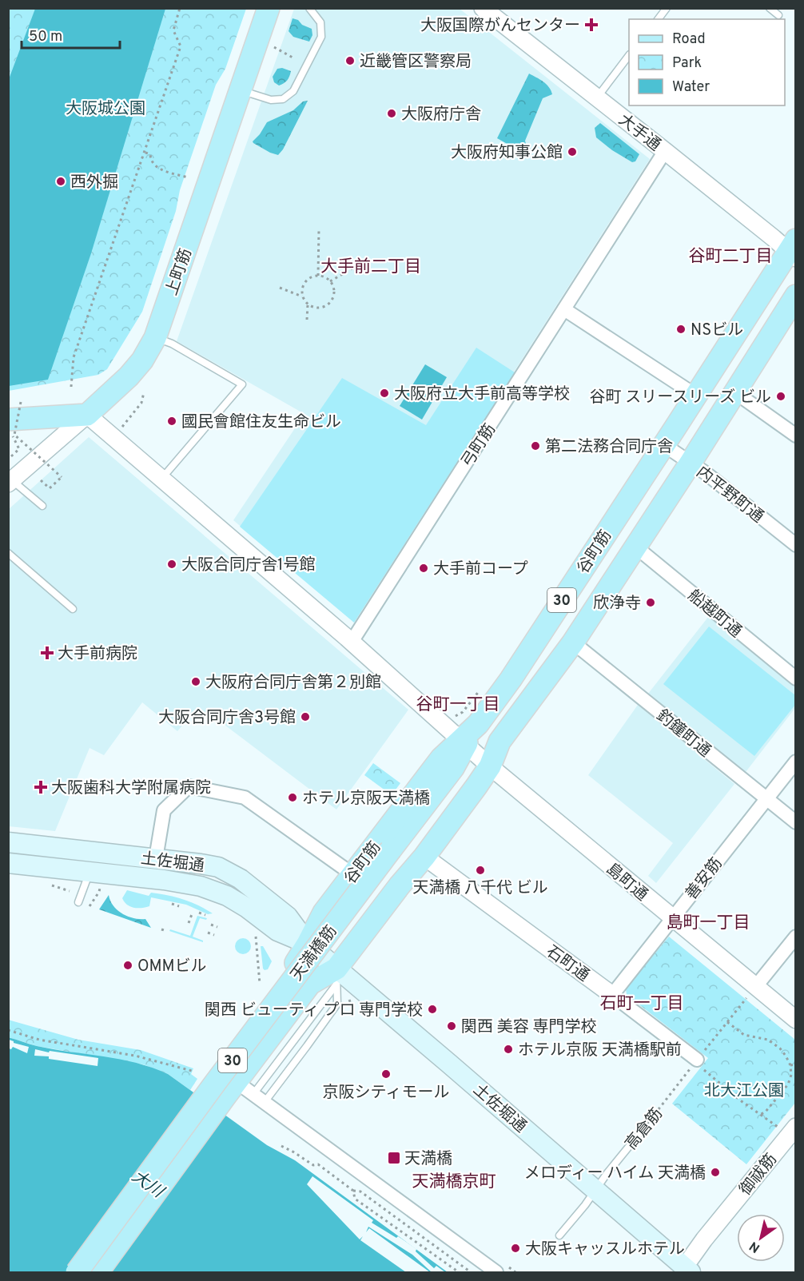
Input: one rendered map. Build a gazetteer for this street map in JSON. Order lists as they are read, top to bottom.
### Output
{
  "streets": {
    "main road": [
      "上町筋",
      "谷町筋",
      "30",
      "土佐堀通",
      "天満橋筋"
    ],
    "street": [
      "大手通",
      "弓町筋",
      "内平野町通",
      "船越町通",
      "釣鐘町通",
      "善安筋",
      "島町通",
      "石町通",
      "御祓筋"
    ],
    "lane": ["高倉筋"]
  },
  "crossings": [
    ["大手通", "弓町筋"],
    ["大手通", "谷町筋"],
    ["上町筋", "島町通"],
    ["弓町筋", "島町通"],
    ["内平野町通", "谷町筋"],
    ["谷町筋", "船越町通"],
    ["谷町筋", "釣鐘町通"],
    ["谷町筋", "土佐堀通"],
    ["谷町筋", "島町通"],
    ["谷町筋", "天満橋筋"],
    ["谷町筋", "石町通"],
    ["釣鐘町通", "善安筋"],
    ["土佐堀通", "天満橋筋"],
    ["土佐堀通", "高倉筋"],
    ["土佐堀通", "御祓筋"],
    ["善安筋", "島町通"],
    ["善安筋", "石町通"],
    ["島町通", "天満橋筋"],
    ["島町通", "高倉筋"],
    ["石町通", "高倉筋"]
  ],
  "districts": [
    "谷町二丁目",
    "大手前二丁目",
    "谷町一丁目",
    "島町一丁目",
    "石町一丁目",
    "天満橋京町"
  ],
  "water": ["大川"],
  "parks": ["大阪城公園", "北大江公園"],
  "places": {
    "health": ["大阪国際がんセンター", "大手前病院", "大阪歯科大学附属病院"],
    "other": [
      "近畿管区警察局",
      "大阪府庁舎",
      "大阪府知事公館",
      "西外掘",
      "NSビル",
      "大阪府立大手前高等学校",
      "谷町 スリースリーズ ビル",
      "國民會館住友生命ビル",
      "第二法務合同庁舎",
      "大阪合同庁舎1号館",
      "大手前コープ",
      "欣浄寺",
      "大阪府合同庁舎第２別館",
      "大阪合同庁舎3号館",
      "ホテル京阪天満橋",
      "天満橋 八千代 ビル",
      "OMMビル",
      "関西 ビューティ プロ 専門学校",
      "関西 美容 専門学校",
      "ホテル京阪 天満橋駅前",
      "京阪シティモール",
      "メロディー ハイム 天満橋",
      "大阪キャッスルホテル"
    ],
    "transit": ["天満橋"]
  },
  "legend": ["Road", "Park", "Water"],
  "scale_bar": "50 m",
  "north": "bottom left"
}
